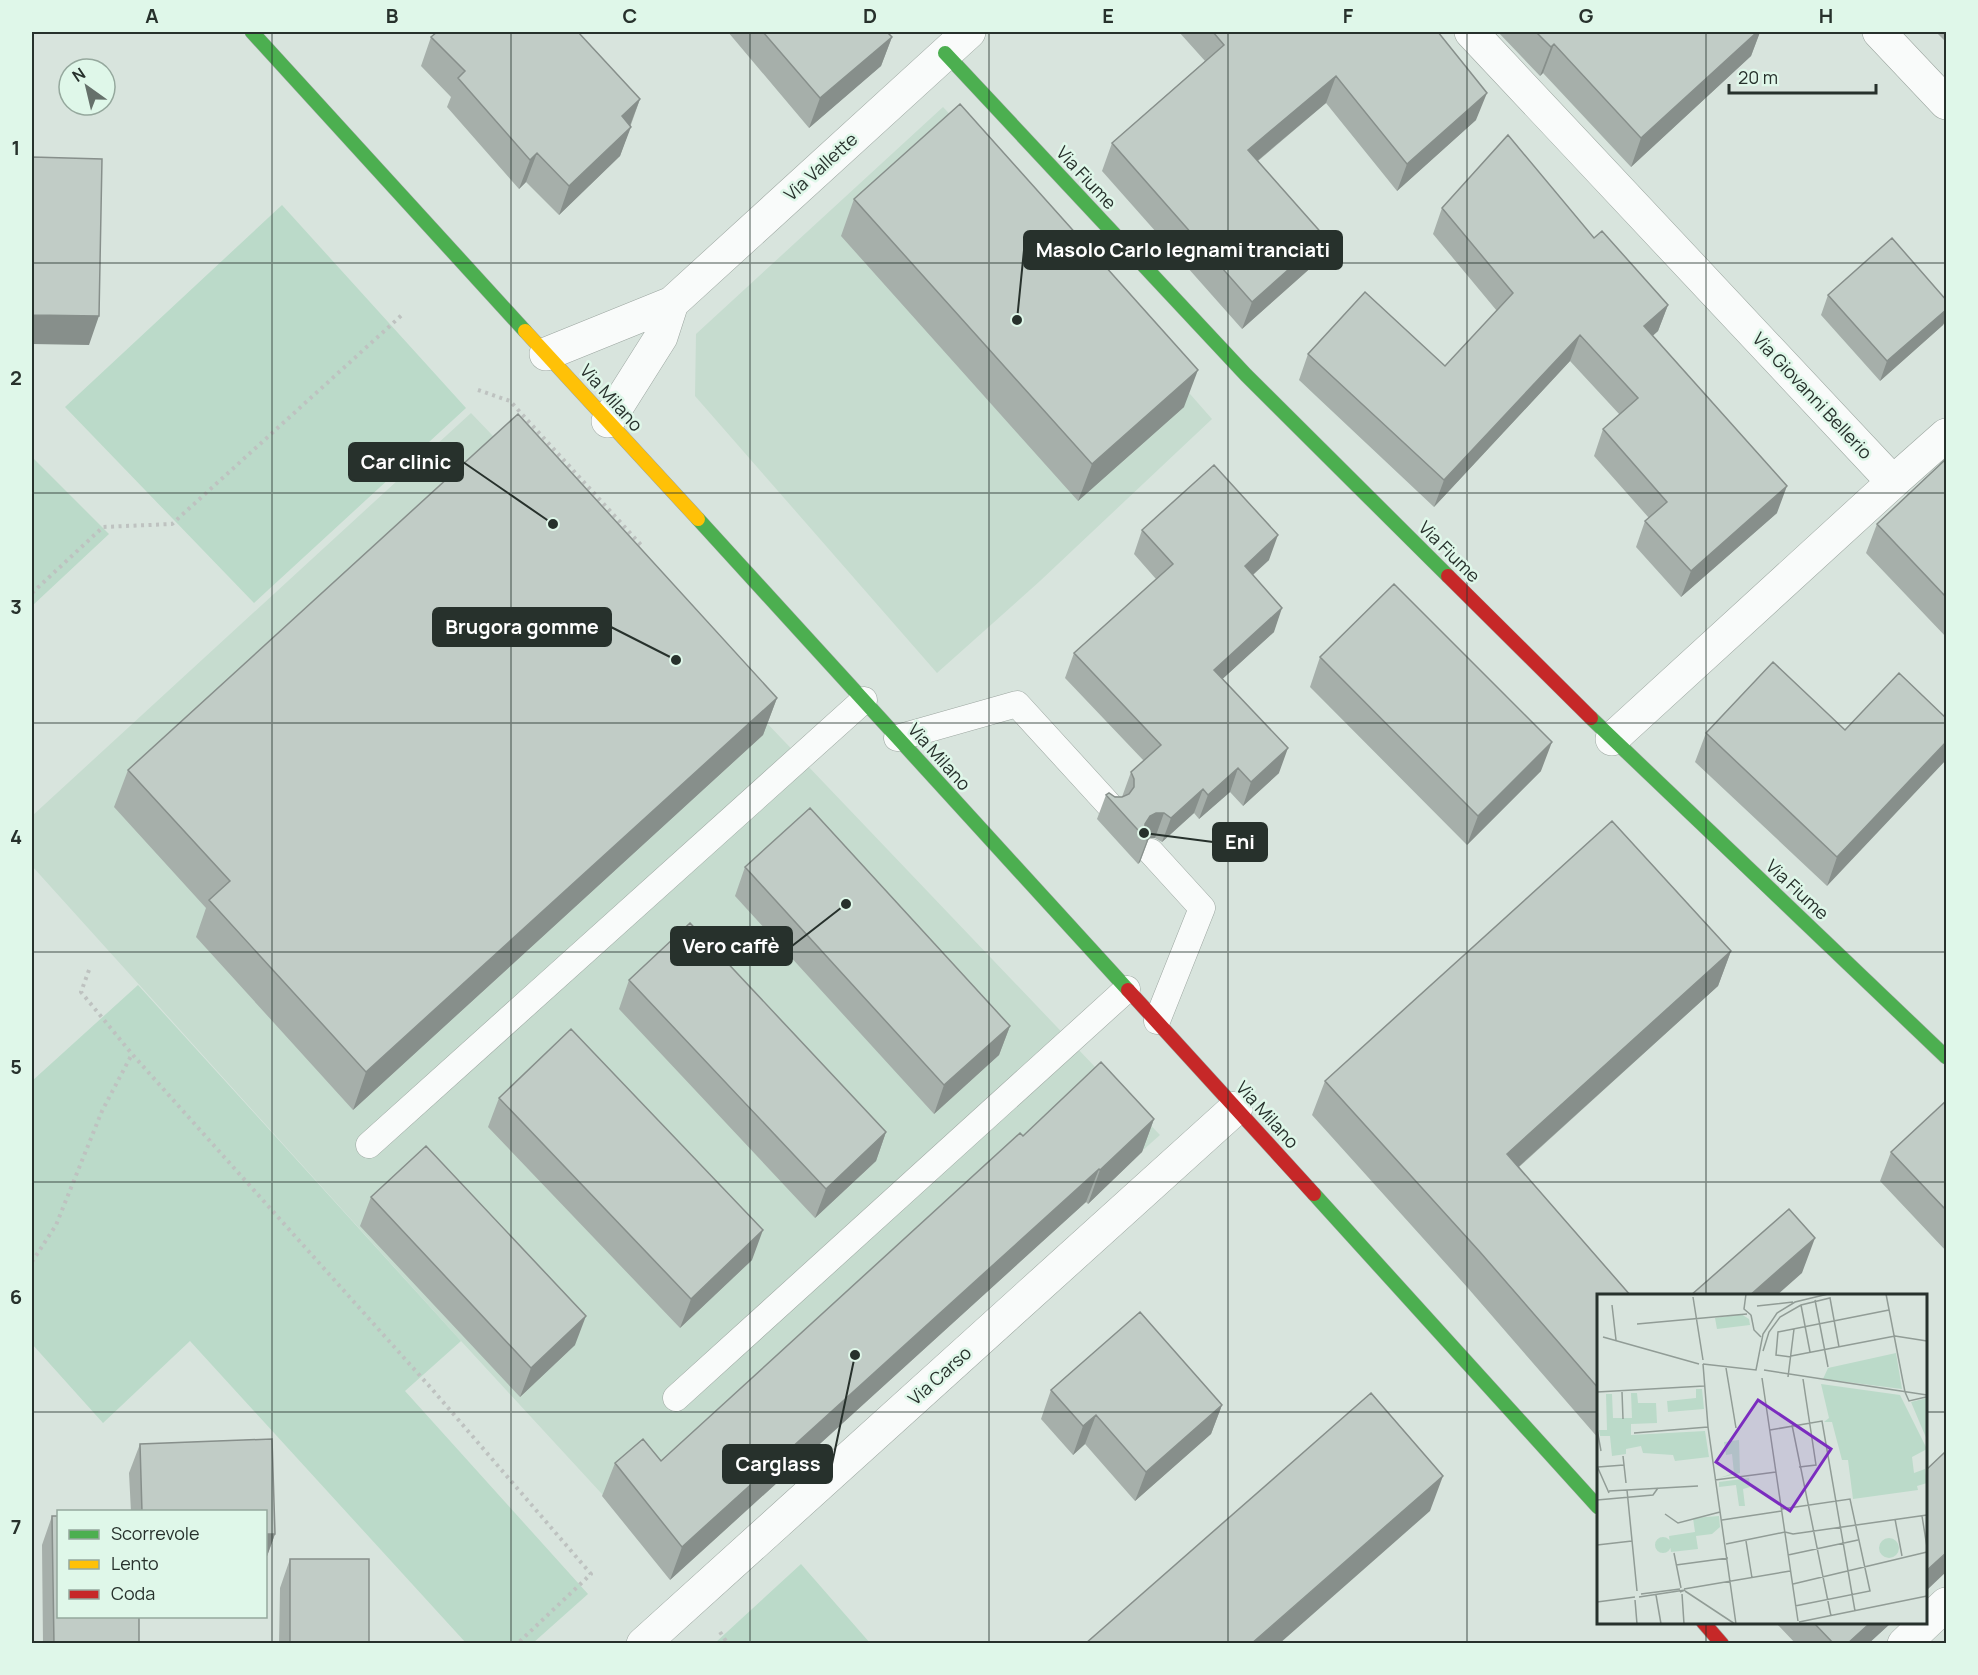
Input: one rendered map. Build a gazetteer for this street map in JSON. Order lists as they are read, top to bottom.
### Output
{
  "streets": {
    "main road": ["Via Fiume", "Via Milano"],
    "street": ["Via Vallette", "Via Giovanni Bellerio", "Via Carso"]
  },
  "crossings": [
    ["Via Vallette", "Via Fiume"],
    ["Via Vallette", "Via Milano"],
    ["Via Milano", "Via Carso"]
  ],
  "places": [
    "Masolo Carlo legnami tranciati",
    "Car clinic",
    "Brugora gomme",
    "Eni",
    "Vero caffè",
    "Carglass"
  ],
  "legend": ["Scorrevole", "Lento", "Coda"],
  "scale_bar": "20 m",
  "north": "top left",
  "grid": {
    "columns": [
      "A",
      "B",
      "C",
      "D",
      "E",
      "F",
      "G",
      "H"
    ],
    "rows": [
      "1",
      "2",
      "3",
      "4",
      "5",
      "6",
      "7"
    ]
  }
}
